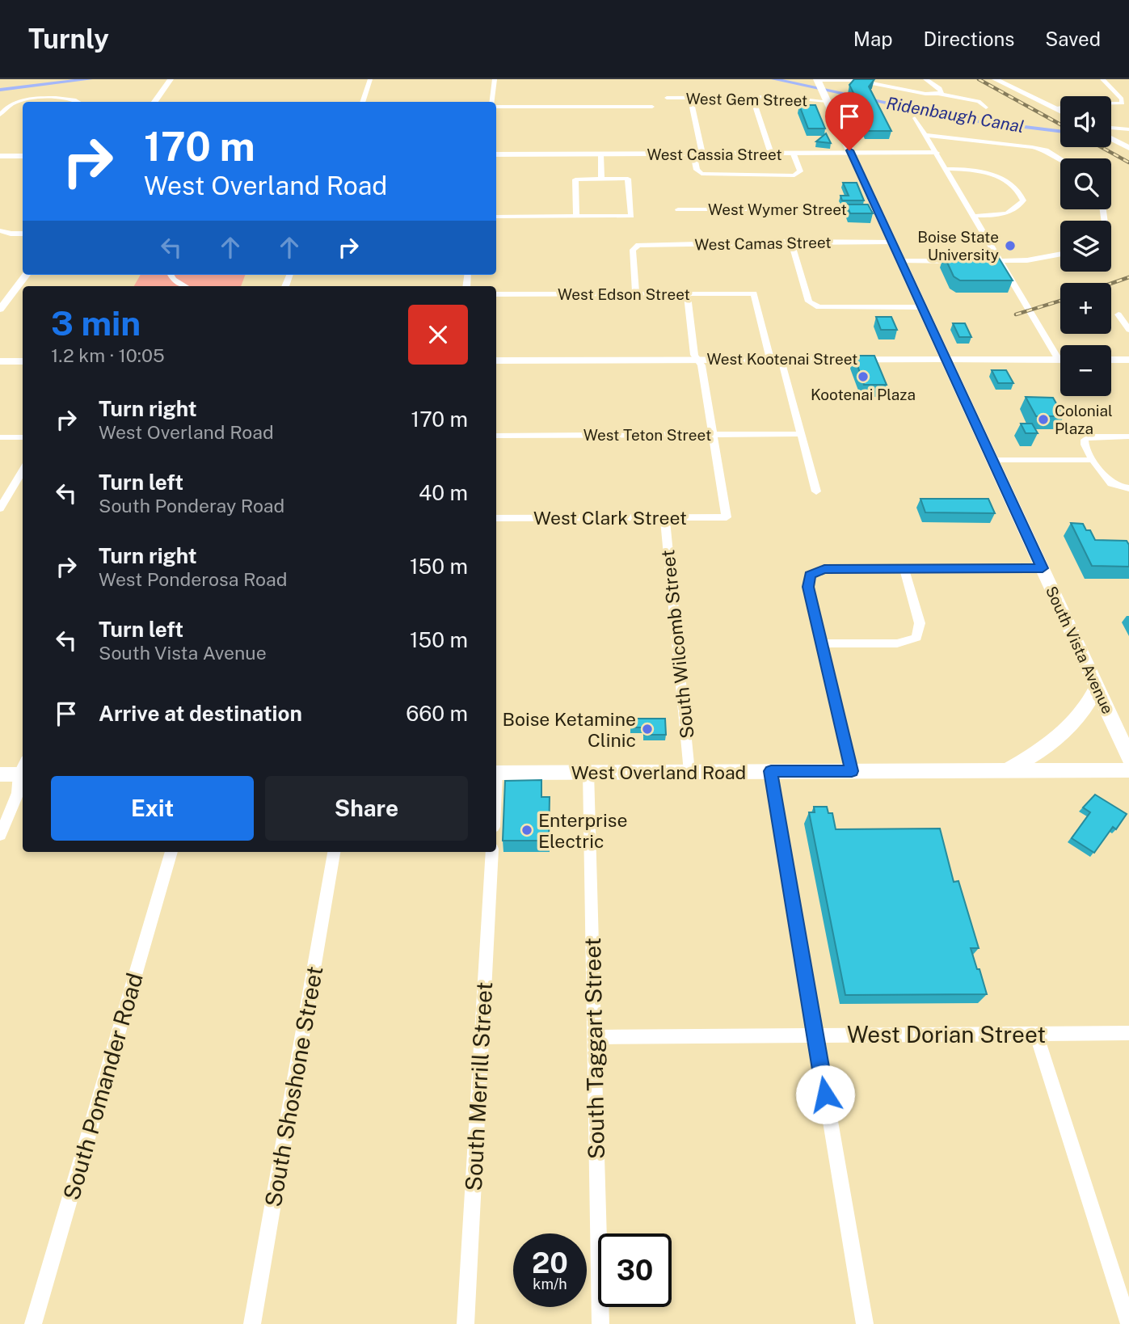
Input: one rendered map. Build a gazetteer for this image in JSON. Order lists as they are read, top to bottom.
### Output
{
  "streets": {
    "main road": ["West Kootenai Street", "South Vista Avenue", "West Overland Road"],
    "street": [
      "West Gem Street",
      "West Cassia Street",
      "West Wymer Street",
      "West Camas Street",
      "West Edson Street",
      "West Teton Street",
      "West Clark Street",
      "South Wilcomb Street",
      "West Dorian Street",
      "South Taggart Street",
      "South Pomander Road",
      "South Shoshone Street",
      "South Merrill Street"
    ]
  },
  "crossings": [
    ["West Gem Street", "South Vista Avenue"],
    ["West Cassia Street", "South Vista Avenue"],
    ["West Wymer Street", "South Vista Avenue"],
    ["West Camas Street", "West Edson Street"],
    ["West Camas Street", "South Vista Avenue"],
    ["West Edson Street", "West Kootenai Street"],
    ["West Kootenai Street", "South Vista Avenue"],
    ["West Teton Street", "West Clark Street"],
    ["West Clark Street", "South Wilcomb Street"],
    ["South Wilcomb Street", "West Overland Road"],
    ["West Overland Road", "South Taggart Street"],
    ["West Dorian Street", "South Taggart Street"]
  ],
  "water": ["Ridenbaugh Canal"],
  "places": [
    "Boise State University",
    "Kootenai Plaza",
    "Colonial Plaza",
    "Boise Ketamine Clinic",
    "Enterprise Electric"
  ],
  "page": {
    "header": "Turnly",
    "nav": ["Map", "Directions", "Saved"],
    "map_buttons": ["+", "−"],
    "turn": ["170 m", "West Overland Road"],
    "heading": ["3 min", "1.2 km · 10:05"],
    "list": [
      {
        "name": "Turn right",
        "note": "West Overland Road",
        "value": "170 m"
      },
      {
        "name": "Turn left",
        "note": "South Ponderay Road",
        "value": "40 m"
      },
      {
        "name": "Turn right",
        "note": "West Ponderosa Road",
        "value": "150 m"
      },
      {
        "name": "Turn left",
        "note": "South Vista Avenue",
        "value": "150 m"
      },
      {
        "name": "Arrive at destination",
        "value": "660 m"
      }
    ],
    "buttons": ["Exit", "Share"],
    "speed": "20 km/h",
    "limit": "30"
  }
}
